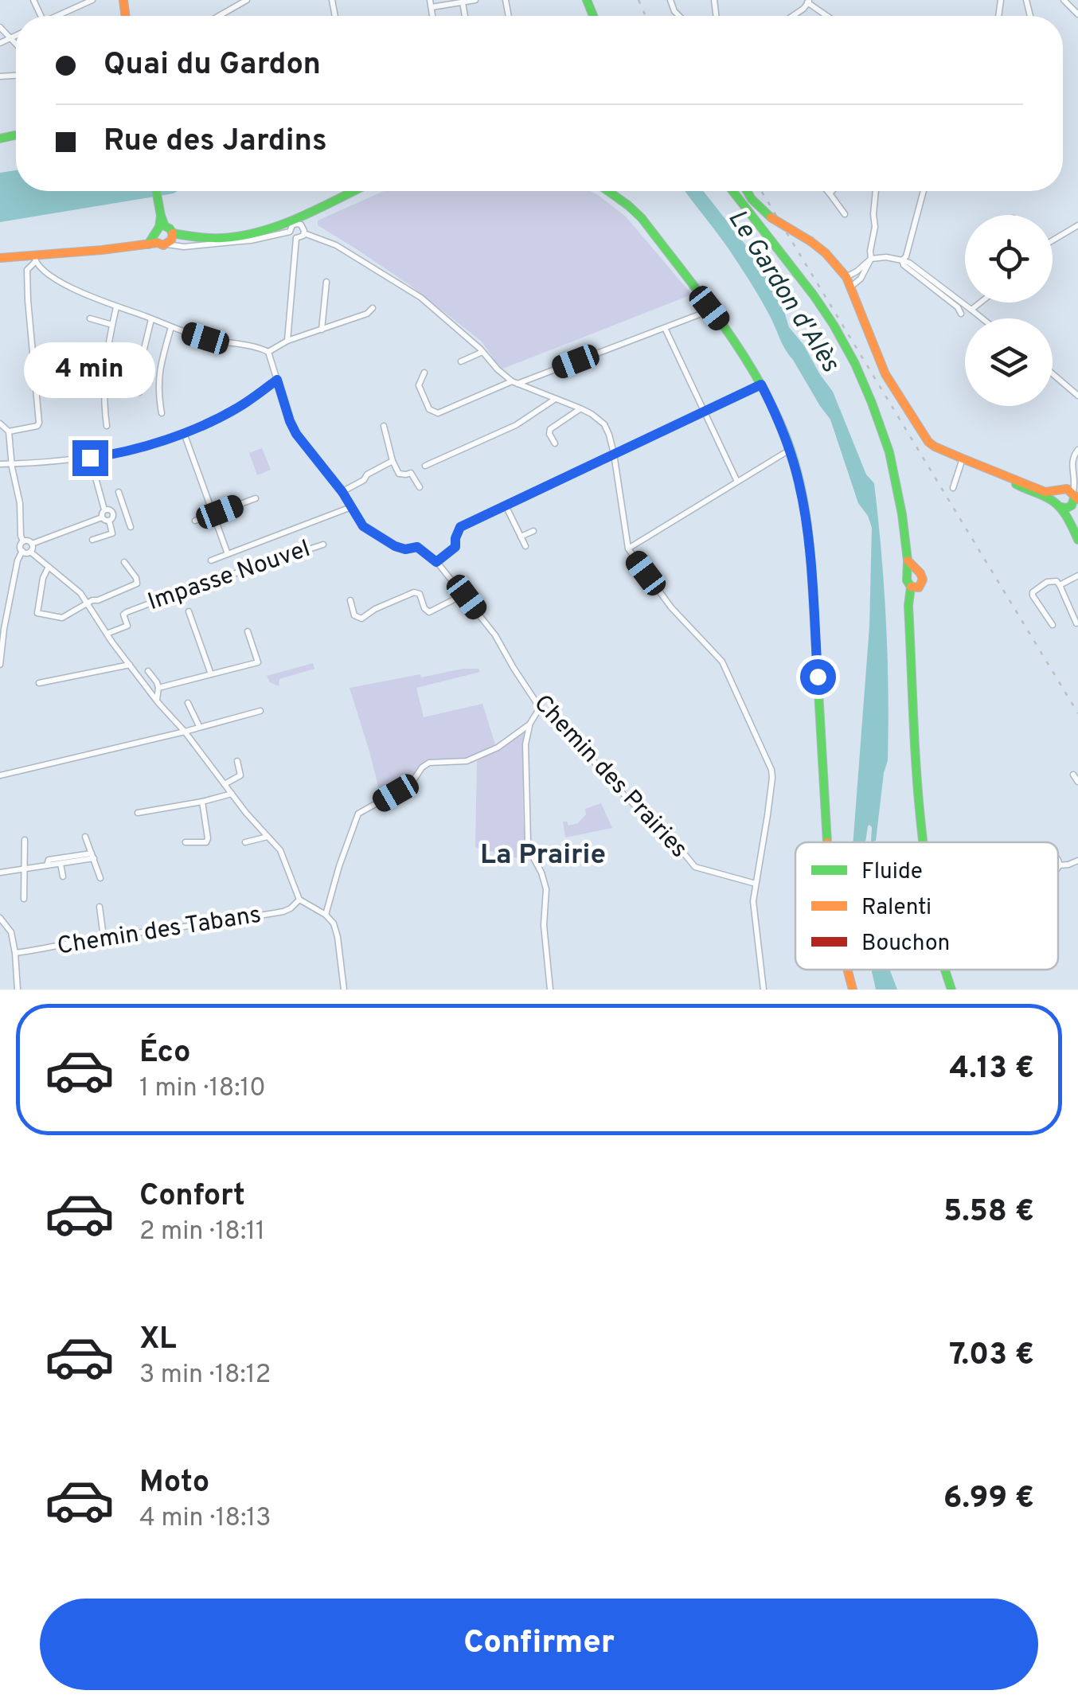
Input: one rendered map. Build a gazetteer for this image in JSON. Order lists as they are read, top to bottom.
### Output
{
  "streets": {
    "street": ["Impasse Nouvel", "Chemin des Prairies", "Chemin des Tabans"]
  },
  "districts": ["La Prairie"],
  "water": ["Le Gardon d'Alès"],
  "legend": ["Fluide", "Ralenti", "Bouchon"],
  "page": {
    "banner": ["Quai du Gardon", "Rue des Jardins"],
    "bubble": "4 min",
    "list": [
      {
        "name": "Éco",
        "note": "1 min · 18:10",
        "value": "4.13 €"
      },
      {
        "name": "Confort",
        "note": "2 min · 18:11",
        "value": "5.58 €"
      },
      {
        "name": "XL",
        "note": "3 min · 18:12",
        "value": "7.03 €"
      },
      {
        "name": "Moto",
        "note": "4 min · 18:13",
        "value": "6.99 €"
      }
    ],
    "buttons": "Confirmer"
  }
}
